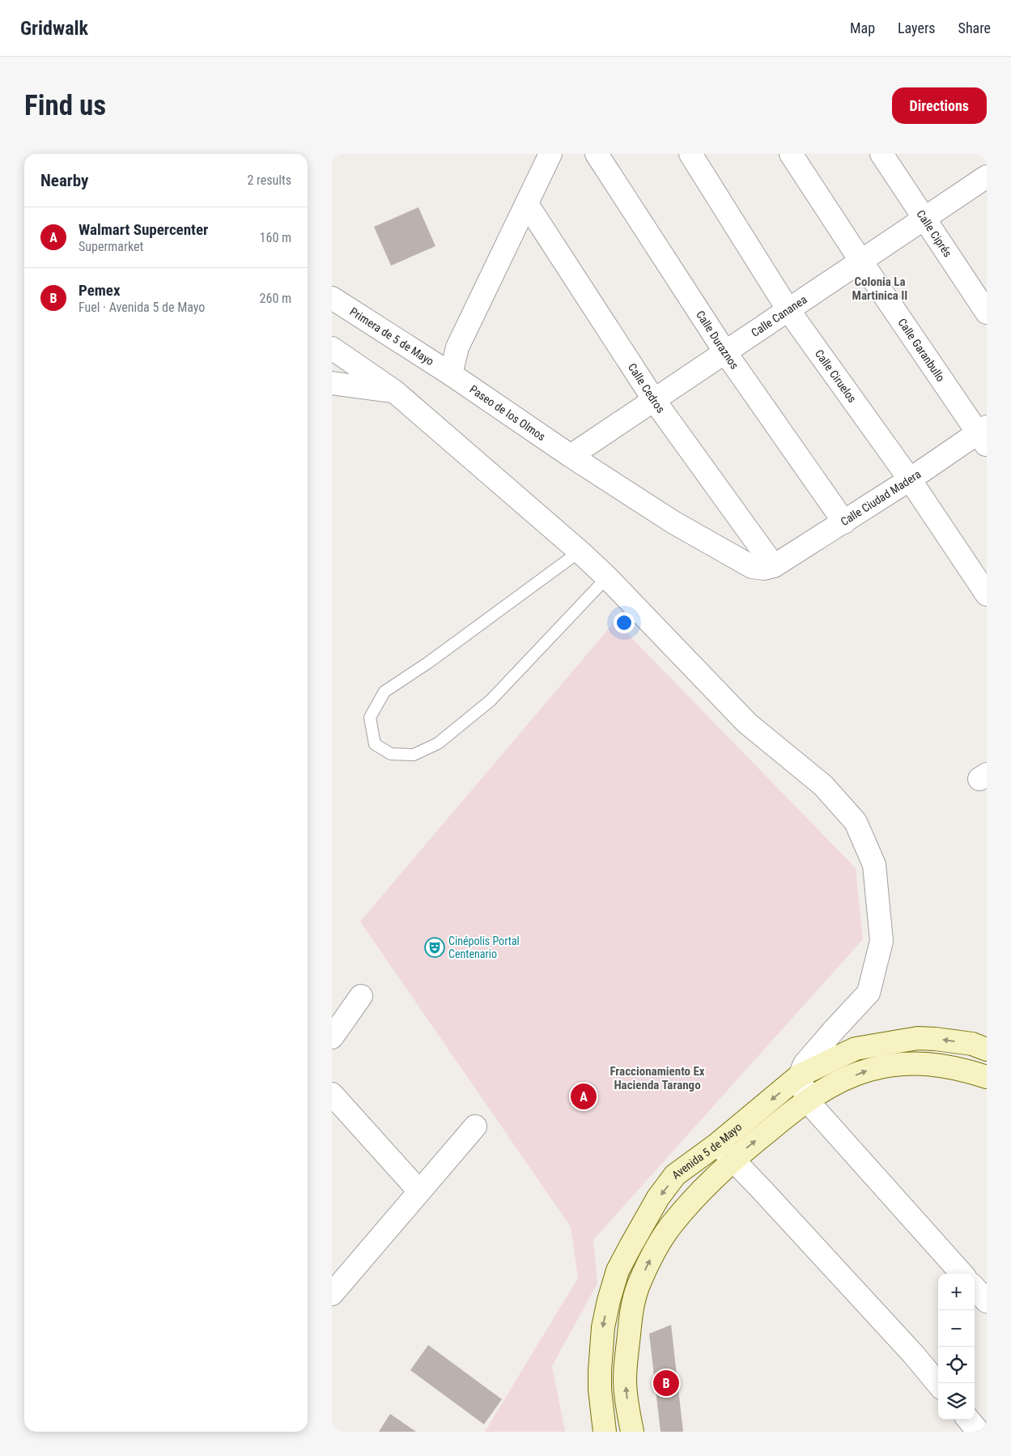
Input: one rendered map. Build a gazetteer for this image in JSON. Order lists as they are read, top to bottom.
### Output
{
  "streets": {
    "main road": ["Avenida 5 de Mayo"],
    "street": [
      "Calle Ciprés",
      "Calle Cananea",
      "Primera de 5 de Mayo",
      "Calle Duraznos",
      "Calle Garanbullo",
      "Calle Ciruelos",
      "Calle Cedros",
      "Paseo de los Olmos",
      "Calle Ciudad Madera"
    ]
  },
  "crossings": [
    ["Calle Ciprés", "Calle Cananea"],
    ["Calle Cananea", "Calle Duraznos"],
    ["Calle Cananea", "Calle Garanbullo"],
    ["Calle Cananea", "Calle Ciruelos"],
    ["Calle Cananea", "Calle Cedros"],
    ["Calle Cananea", "Paseo de los Olmos"],
    ["Primera de 5 de Mayo", "Paseo de los Olmos"],
    ["Calle Duraznos", "Calle Ciudad Madera"],
    ["Calle Garanbullo", "Calle Ciudad Madera"],
    ["Calle Ciruelos", "Calle Ciudad Madera"],
    ["Calle Cedros", "Paseo de los Olmos"],
    ["Calle Cedros", "Calle Ciudad Madera"],
    ["Paseo de los Olmos", "Calle Ciudad Madera"]
  ],
  "districts": ["Colonia La Martinica II", "Fraccionamiento Ex Hacienda Tarango"],
  "places": {
    "theatre": ["Cinépolis Portal Centenario"]
  },
  "page": {
    "header": "Gridwalk",
    "nav": ["Map", "Layers", "Share"],
    "buttons": "Directions",
    "title": "Find us",
    "heading": ["Nearby", "2 results"],
    "list": [
      {
        "mark": "A",
        "name": "Walmart Supercenter",
        "note": "Supermarket",
        "value": "160 m"
      },
      {
        "mark": "B",
        "name": "Pemex",
        "note": "Fuel · Avenida 5 de Mayo",
        "value": "260 m"
      }
    ],
    "pins": ["A", "B"],
    "map_buttons": ["+", "−"]
  }
}
